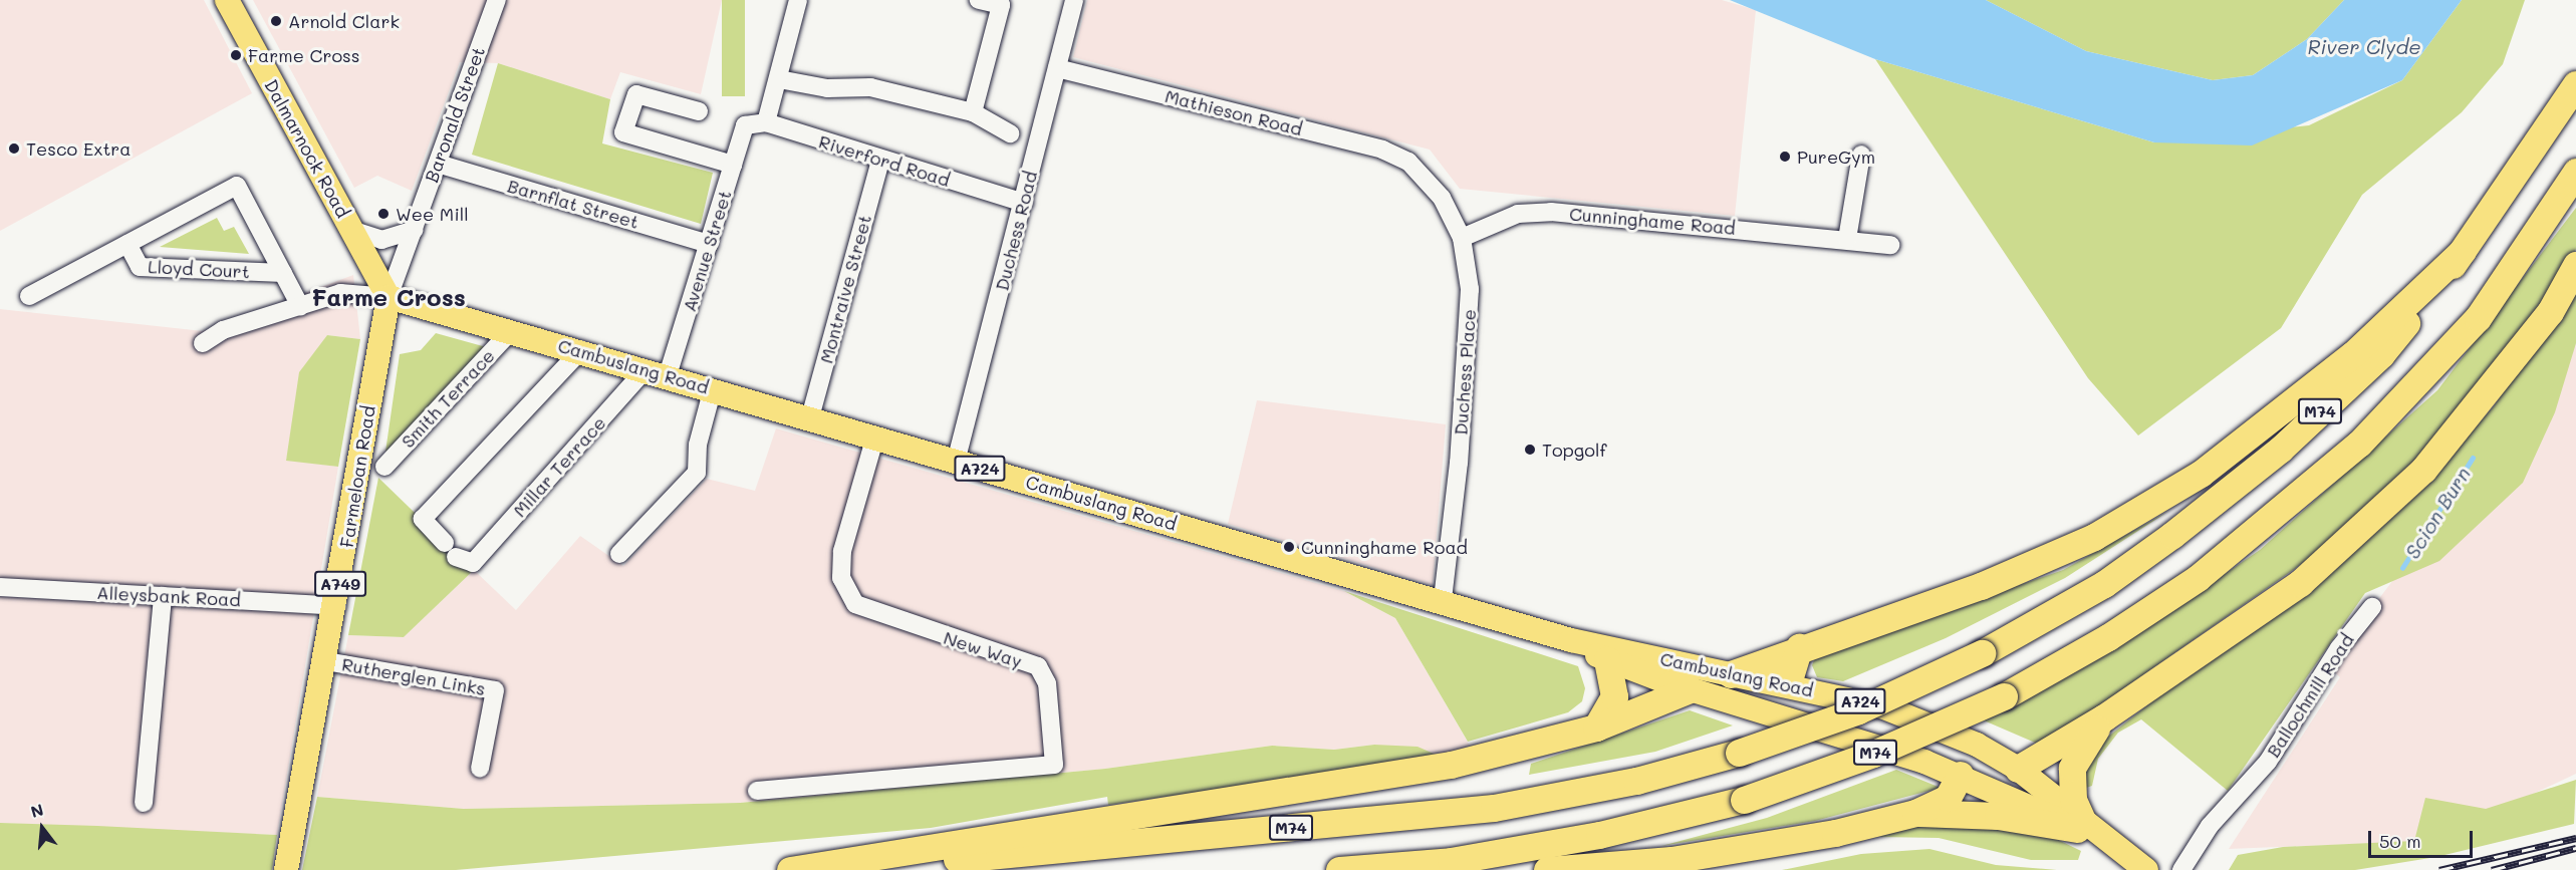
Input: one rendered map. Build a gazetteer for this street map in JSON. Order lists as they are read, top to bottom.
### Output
{
  "streets": {
    "highway": ["M74"],
    "main road": [
      "Dalmarnock Road",
      "Cambuslang Road",
      "A724",
      "Farmeloan Road",
      "A749"
    ],
    "street": [
      "Mathieson Road",
      "Baronald Street",
      "Riverford Road",
      "Barnflat Street",
      "Cunninghame Road",
      "Duchess Road",
      "Avenue Street",
      "Lloyd Court",
      "Montraive Street",
      "Duchess Place",
      "Smith Terrace",
      "Millar Terrace",
      "Alleysbank Road",
      "New Way",
      "Rutherglen Links",
      "Ballochmill Road"
    ]
  },
  "crossings": [
    ["Mathieson Road", "Duchess Road"],
    ["Mathieson Road", "Duchess Place"],
    ["Baronald Street", "Dalmarnock Road"],
    ["Baronald Street", "Barnflat Street"],
    ["Baronald Street", "Cambuslang Road"],
    ["Baronald Street", "Farmeloan Road"],
    ["Dalmarnock Road", "Cambuslang Road"],
    ["Dalmarnock Road", "Farmeloan Road"],
    ["Riverford Road", "Duchess Road"],
    ["Riverford Road", "Avenue Street"],
    ["Riverford Road", "Montraive Street"],
    ["Barnflat Street", "Avenue Street"],
    ["Cunninghame Road", "Duchess Place"],
    ["Duchess Road", "Cambuslang Road"],
    ["Avenue Street", "Cambuslang Road"],
    ["Avenue Street", "Millar Terrace"],
    ["Montraive Street", "Cambuslang Road"],
    ["Cambuslang Road", "Duchess Place"],
    ["Cambuslang Road", "Smith Terrace"],
    ["Cambuslang Road", "M74"],
    ["Cambuslang Road", "Millar Terrace"],
    ["Cambuslang Road", "Farmeloan Road"],
    ["Cambuslang Road", "New Way"],
    ["Farmeloan Road", "Alleysbank Road"],
    ["Farmeloan Road", "Rutherglen Links"]
  ],
  "districts": ["Farme Cross"],
  "water": ["River Clyde", "Scion Burn"],
  "places": [
    "Arnold Clark",
    "Farme Cross",
    "Tesco Extra",
    "PureGym",
    "Wee Mill",
    "Topgolf",
    "Cunninghame Road"
  ],
  "scale_bar": "50 m",
  "north": "top"
}
